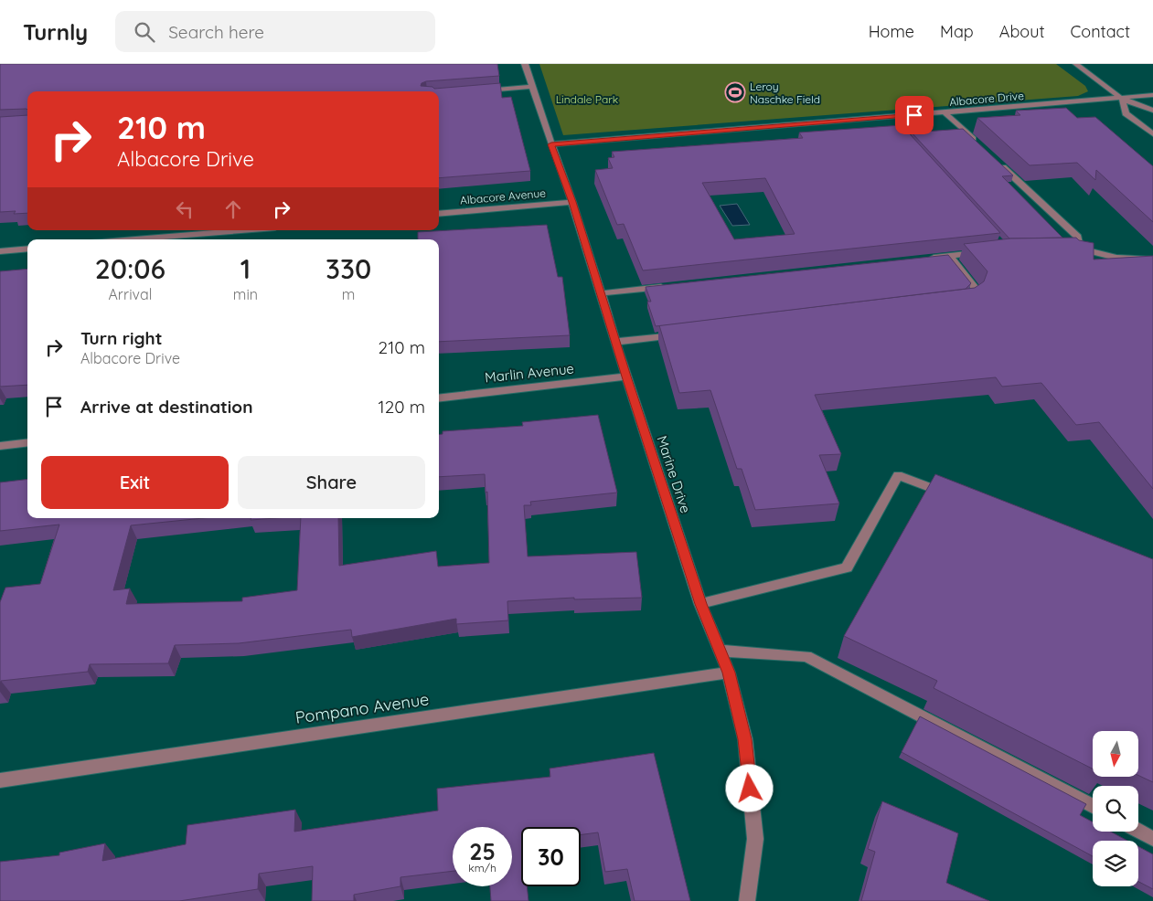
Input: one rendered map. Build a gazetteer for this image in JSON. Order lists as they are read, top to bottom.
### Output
{
  "streets": {
    "street": [
      "Albacore Drive",
      "Albacore Avenue",
      "Marlin Avenue",
      "Marine Drive",
      "Pompano Avenue"
    ]
  },
  "crossings": [
    ["Albacore Drive", "Marine Drive"],
    ["Albacore Avenue", "Marine Drive"],
    ["Marlin Avenue", "Marine Drive"],
    ["Marine Drive", "Pompano Avenue"]
  ],
  "parks": ["Lindale Park"],
  "places": {
    "sports": ["Leroy Naschke Field"]
  },
  "north": "bottom",
  "page": {
    "header": "Turnly",
    "search": "Search here",
    "nav": [
      "Home",
      "Map",
      "About",
      "Contact"
    ],
    "turn": ["210 m", "Albacore Drive"],
    "eta": [
      "20:06",
      "Arrival",
      "1",
      "min",
      "330",
      "m"
    ],
    "list": [
      {
        "name": "Turn right",
        "note": "Albacore Drive",
        "value": "210 m"
      },
      {
        "name": "Arrive at destination",
        "value": "120 m"
      }
    ],
    "buttons": ["Exit", "Share"],
    "speed": "25 km/h",
    "limit": "30"
  }
}
